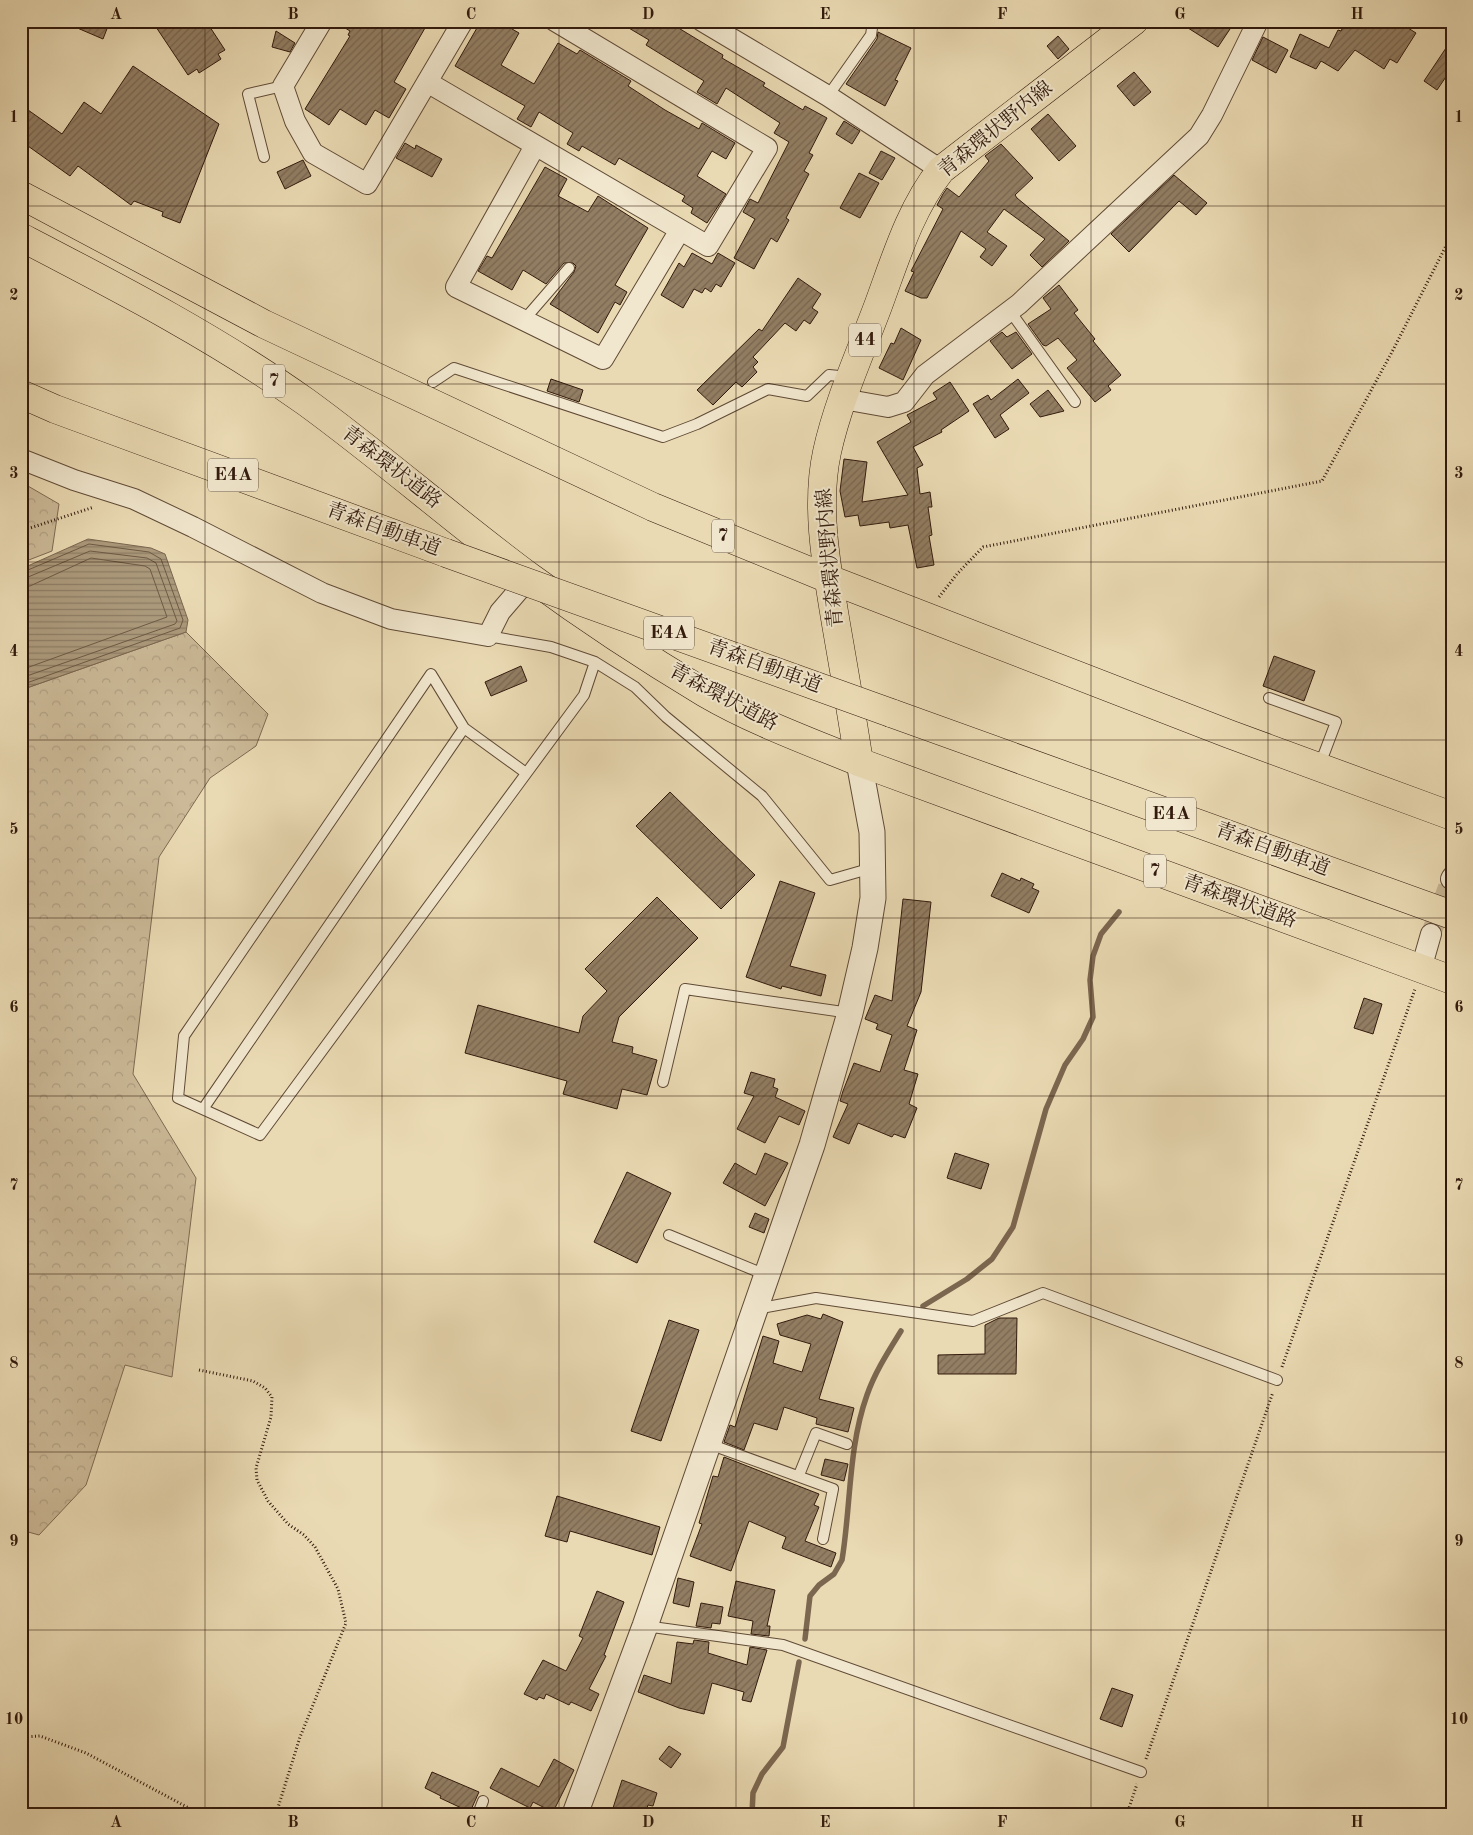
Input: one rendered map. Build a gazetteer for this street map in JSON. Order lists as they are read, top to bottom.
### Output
{
  "streets": {
    "main road": [
      "青森環状野内線",
      "44",
      "7",
      "青森環状道路",
      "E4A",
      "青森自動車道"
    ]
  },
  "crossings": [
    ["青森環状野内線", "7"],
    ["青森環状野内線", "青森環状道路"]
  ],
  "grid": {
    "columns": [
      "A",
      "B",
      "C",
      "D",
      "E",
      "F",
      "G",
      "H"
    ],
    "rows": [
      "1",
      "2",
      "3",
      "4",
      "5",
      "6",
      "7",
      "8",
      "9",
      "10"
    ]
  }
}
